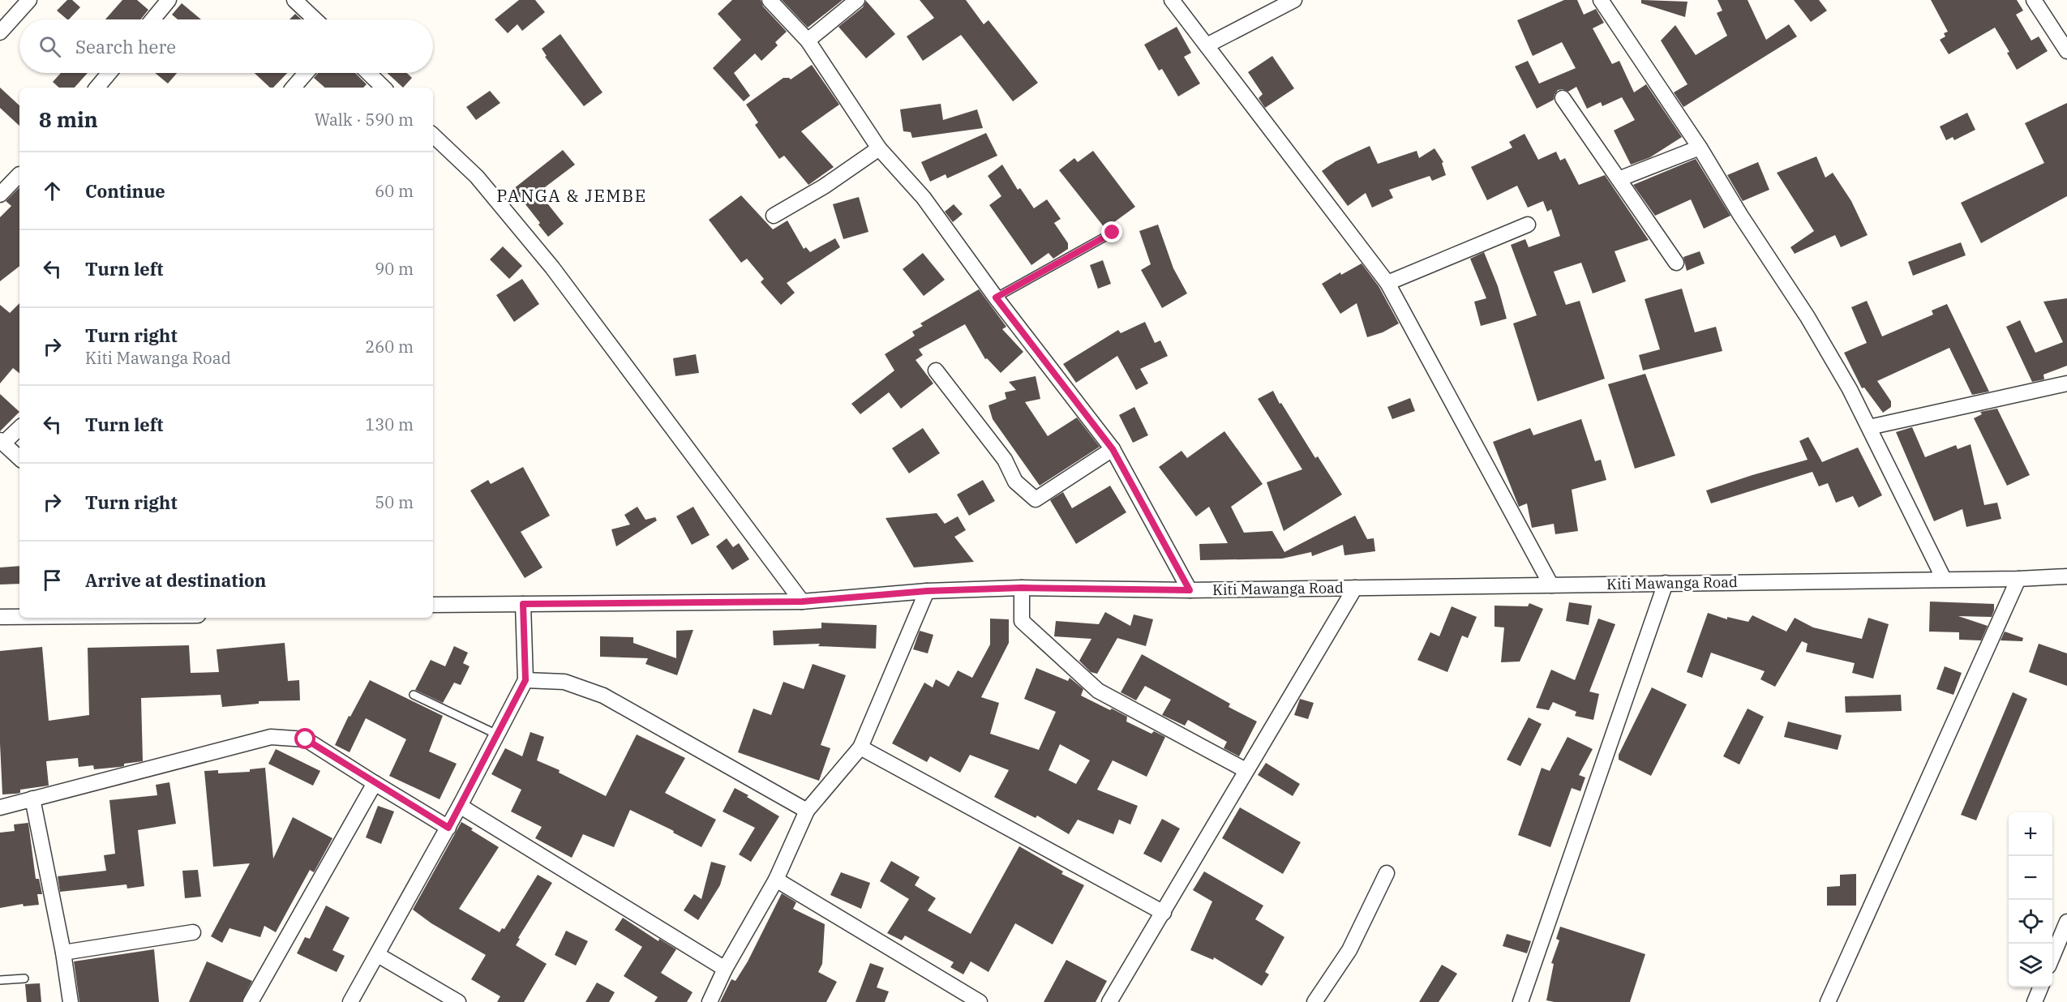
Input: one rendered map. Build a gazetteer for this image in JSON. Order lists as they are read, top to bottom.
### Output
{
  "streets": {
    "street": ["Kiti Mawanga Road"]
  },
  "districts": ["PANGA & JEMBE"],
  "page": {
    "search": "Search here",
    "heading": ["8 min", "Walk · 590 m"],
    "list": [
      ["Continue", "60 m"],
      ["Turn left", "90 m"],
      ["Turn right", "Kiti Mawanga Road", "260 m"],
      ["Turn left", "130 m"],
      ["Turn right", "50 m"],
      "Arrive at destination"
    ],
    "map_buttons": ["+", "−"]
  }
}
